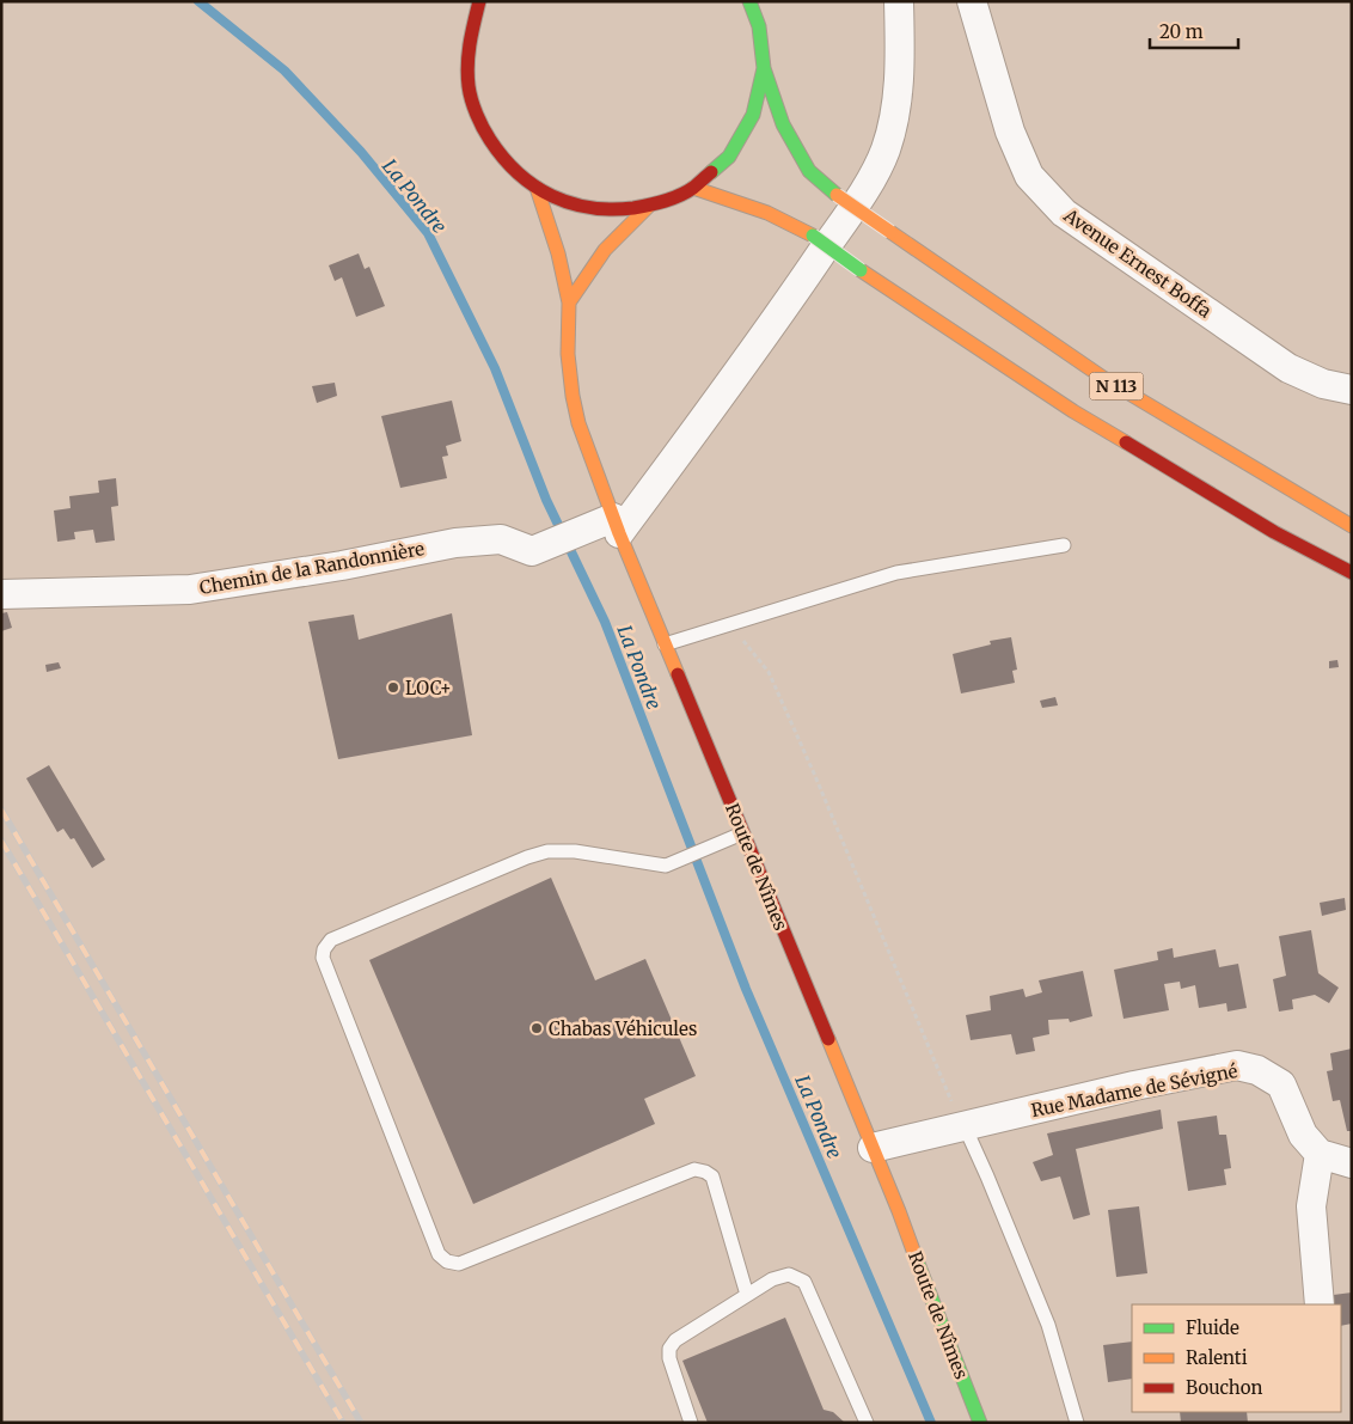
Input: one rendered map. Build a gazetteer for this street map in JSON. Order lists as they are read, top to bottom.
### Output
{
  "streets": {
    "main road": ["N 113", "Route de Nîmes"],
    "street": ["Avenue Ernest Boffa", "Chemin de la Randonnière", "Rue Madame de Sévigné"]
  },
  "crossings": [
    ["Chemin de la Randonnière", "Route de Nîmes"],
    ["Route de Nîmes", "Rue Madame de Sévigné"]
  ],
  "water": ["La Pondre"],
  "places": ["LOC+", "Chabas Véhicules"],
  "legend": ["Fluide", "Ralenti", "Bouchon"],
  "scale_bar": "20 m"
}
